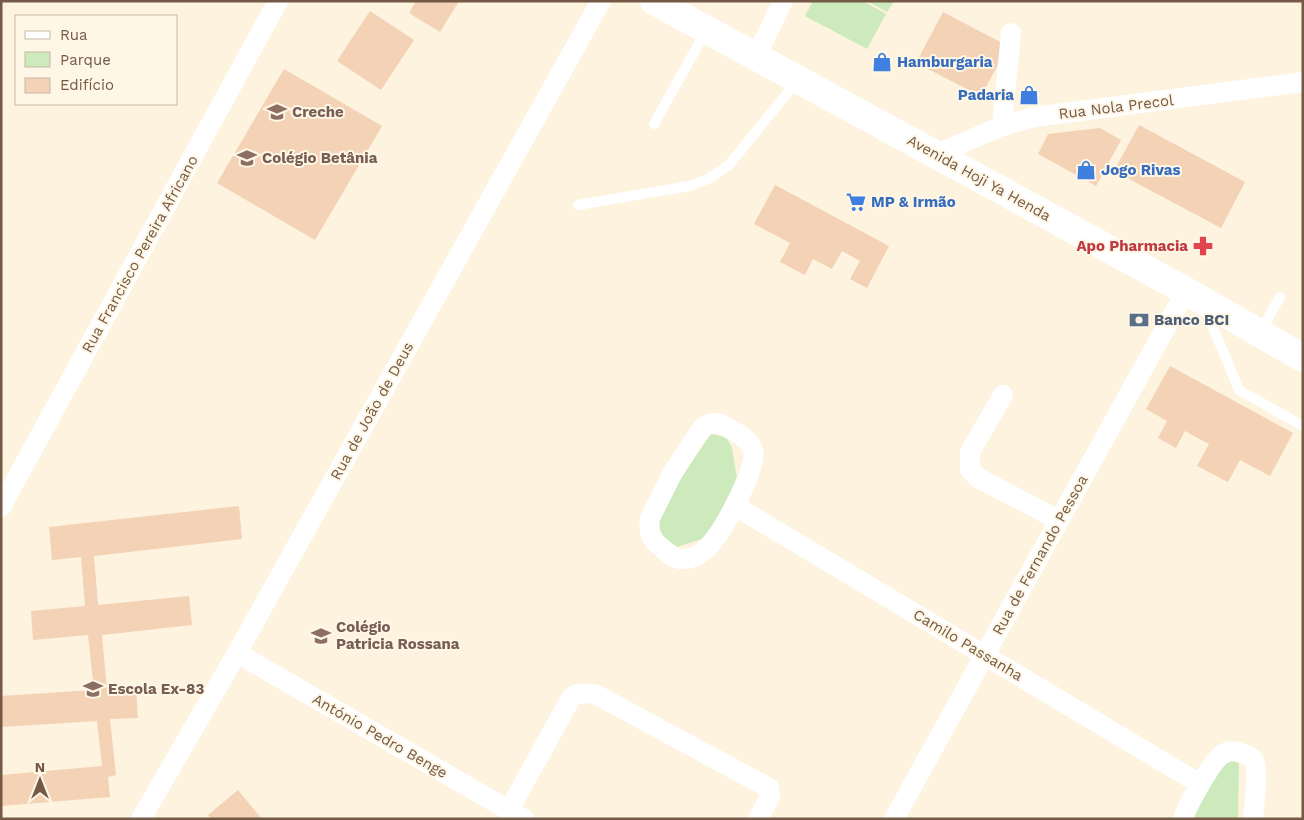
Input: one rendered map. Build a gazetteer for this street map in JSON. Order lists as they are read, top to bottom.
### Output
{
  "streets": {
    "main road": ["Avenida Hoji Ya Henda"],
    "street": [
      "Rua Nola Precol",
      "Rua Francisco Pereira Africano",
      "Rua de João de Deus",
      "Rua de Fernando Pessoa",
      "Camilo Passanha",
      "António Pedro Benge"
    ]
  },
  "crossings": [
    ["Rua Nola Precol", "Avenida Hoji Ya Henda"],
    ["Avenida Hoji Ya Henda", "Rua de Fernando Pessoa"],
    ["Rua de João de Deus", "António Pedro Benge"],
    ["Rua de Fernando Pessoa", "Camilo Passanha"]
  ],
  "places": {
    "shop": ["Hamburgaria", "Padaria", "Jogo Rivas"],
    "school or university": [
      "Creche",
      "Colégio Betânia",
      "Colégio Patricia Rossana",
      "Escola Ex-83"
    ],
    "supermarket": ["MP & Irmão"],
    "pharmacy": ["Apo Pharmacia"],
    "bank": ["Banco BCI"]
  },
  "legend": ["Rua", "Parque", "Edifício"],
  "north": "top"
}
